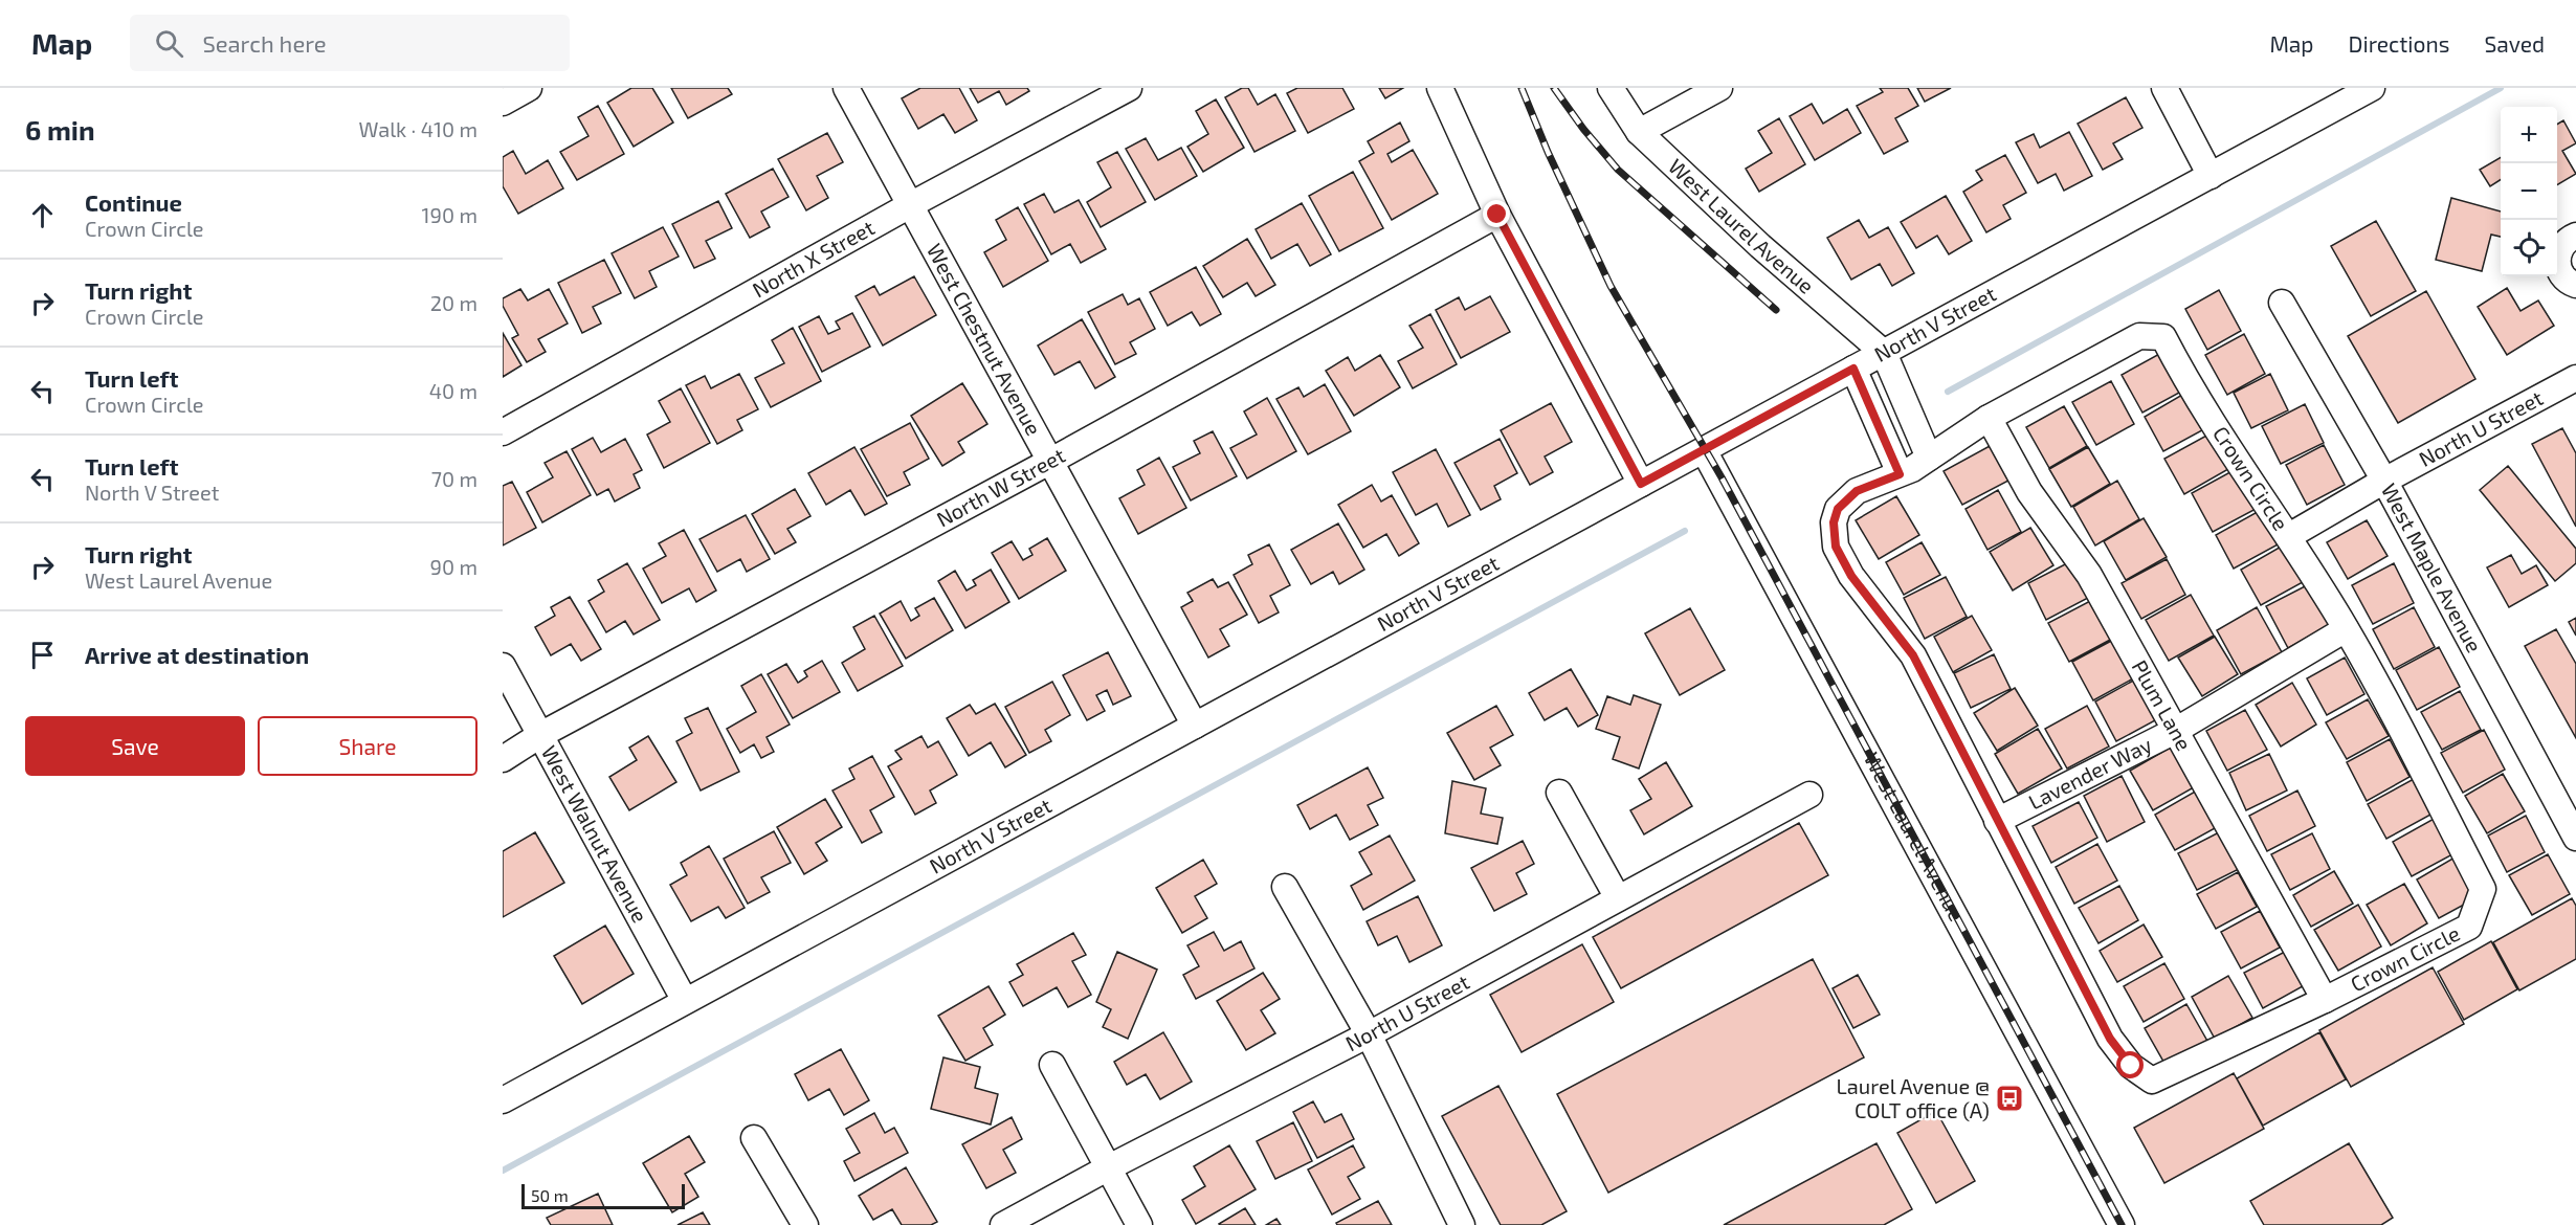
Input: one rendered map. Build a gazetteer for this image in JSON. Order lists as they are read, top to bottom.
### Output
{
  "streets": {
    "street": [
      "West Laurel Avenue",
      "North X Street",
      "North V Street",
      "West Chestnut Avenue",
      "North U Street",
      "Crown Circle",
      "North W Street",
      "West Maple Avenue",
      "Plum Lane",
      "Lavender Way",
      "West Walnut Avenue"
    ]
  },
  "crossings": [
    ["West Laurel Avenue", "North V Street"],
    ["North X Street", "West Chestnut Avenue"],
    ["North V Street", "West Chestnut Avenue"],
    ["North V Street", "West Walnut Avenue"],
    ["West Chestnut Avenue", "North W Street"],
    ["North U Street", "Crown Circle"],
    ["North U Street", "West Maple Avenue"],
    ["Crown Circle", "Plum Lane"],
    ["Crown Circle", "Lavender Way"],
    ["North W Street", "West Walnut Avenue"],
    ["Plum Lane", "Lavender Way"]
  ],
  "places": {
    "bus stop": ["Laurel Avenue @ COLT office (A)"]
  },
  "scale_bar": "50 m",
  "page": {
    "header": "Map",
    "search": "Search here",
    "nav": ["Map", "Directions", "Saved"],
    "heading": ["6 min", "Walk · 410 m"],
    "map_buttons": ["+", "−"],
    "list": [
      ["Continue", "Crown Circle", "190 m"],
      ["Turn right", "Crown Circle", "20 m"],
      ["Turn left", "Crown Circle", "40 m"],
      ["Turn left", "North V Street", "70 m"],
      ["Turn right", "West Laurel Avenue", "90 m"],
      "Arrive at destination"
    ],
    "buttons": ["Save", "Share"],
    "scale": "50 m"
  }
}
